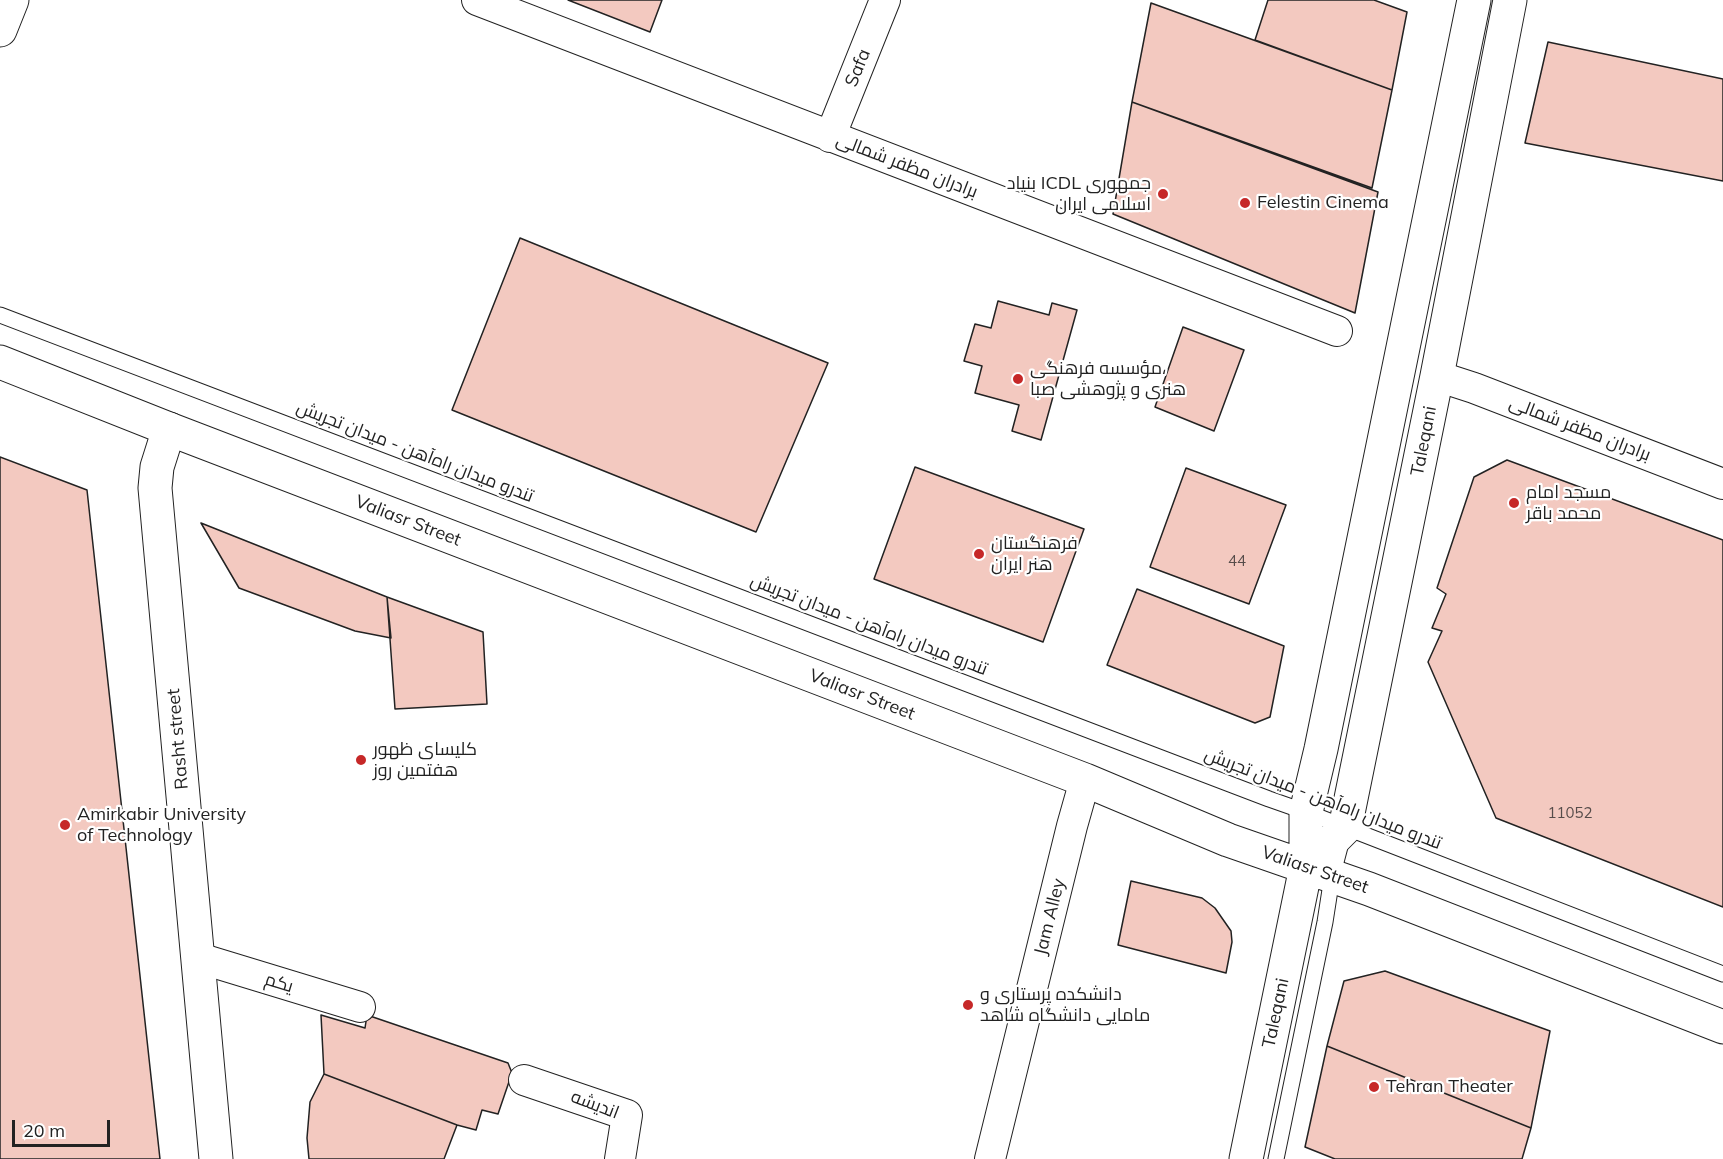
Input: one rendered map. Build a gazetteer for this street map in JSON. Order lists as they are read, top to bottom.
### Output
{
  "streets": {
    "main road": ["Taleqani", "Valiasr Street", "Rasht street"],
    "street": [
      "Safa",
      "برادران مظفر شمالی",
      "Jam Alley",
      "یکم",
      "اندیشه"
    ],
    "lane": ["تندرو میدان راه‌آهن - میدان تجریش"]
  },
  "crossings": [
    ["Safa", "برادران مظفر شمالی"],
    ["برادران مظفر شمالی", "Taleqani"],
    ["Taleqani", "تندرو میدان راه‌آهن - میدان تجریش"],
    ["Taleqani", "Valiasr Street"],
    ["Valiasr Street", "Rasht street"],
    ["Valiasr Street", "Jam Alley"],
    ["Rasht street", "یکم"]
  ],
  "places": [
    "بنیاد ICDL جمهوری اسلامی ایران",
    "Felestin Cinema",
    "مؤسسه فرهنگی، هنری و پژوهشی صبا",
    "مسجد امام محمد باقر",
    "فرهنگستان هنر ایران",
    "کلیسای ظهور هفتمین روز",
    "Amirkabir University of Technology",
    "دانشکده پرستاری و مامایی دانشگاه شاهد",
    "Tehran Theater"
  ],
  "house_numbers": ["44", "11052"],
  "scale_bar": "20 m"
}
